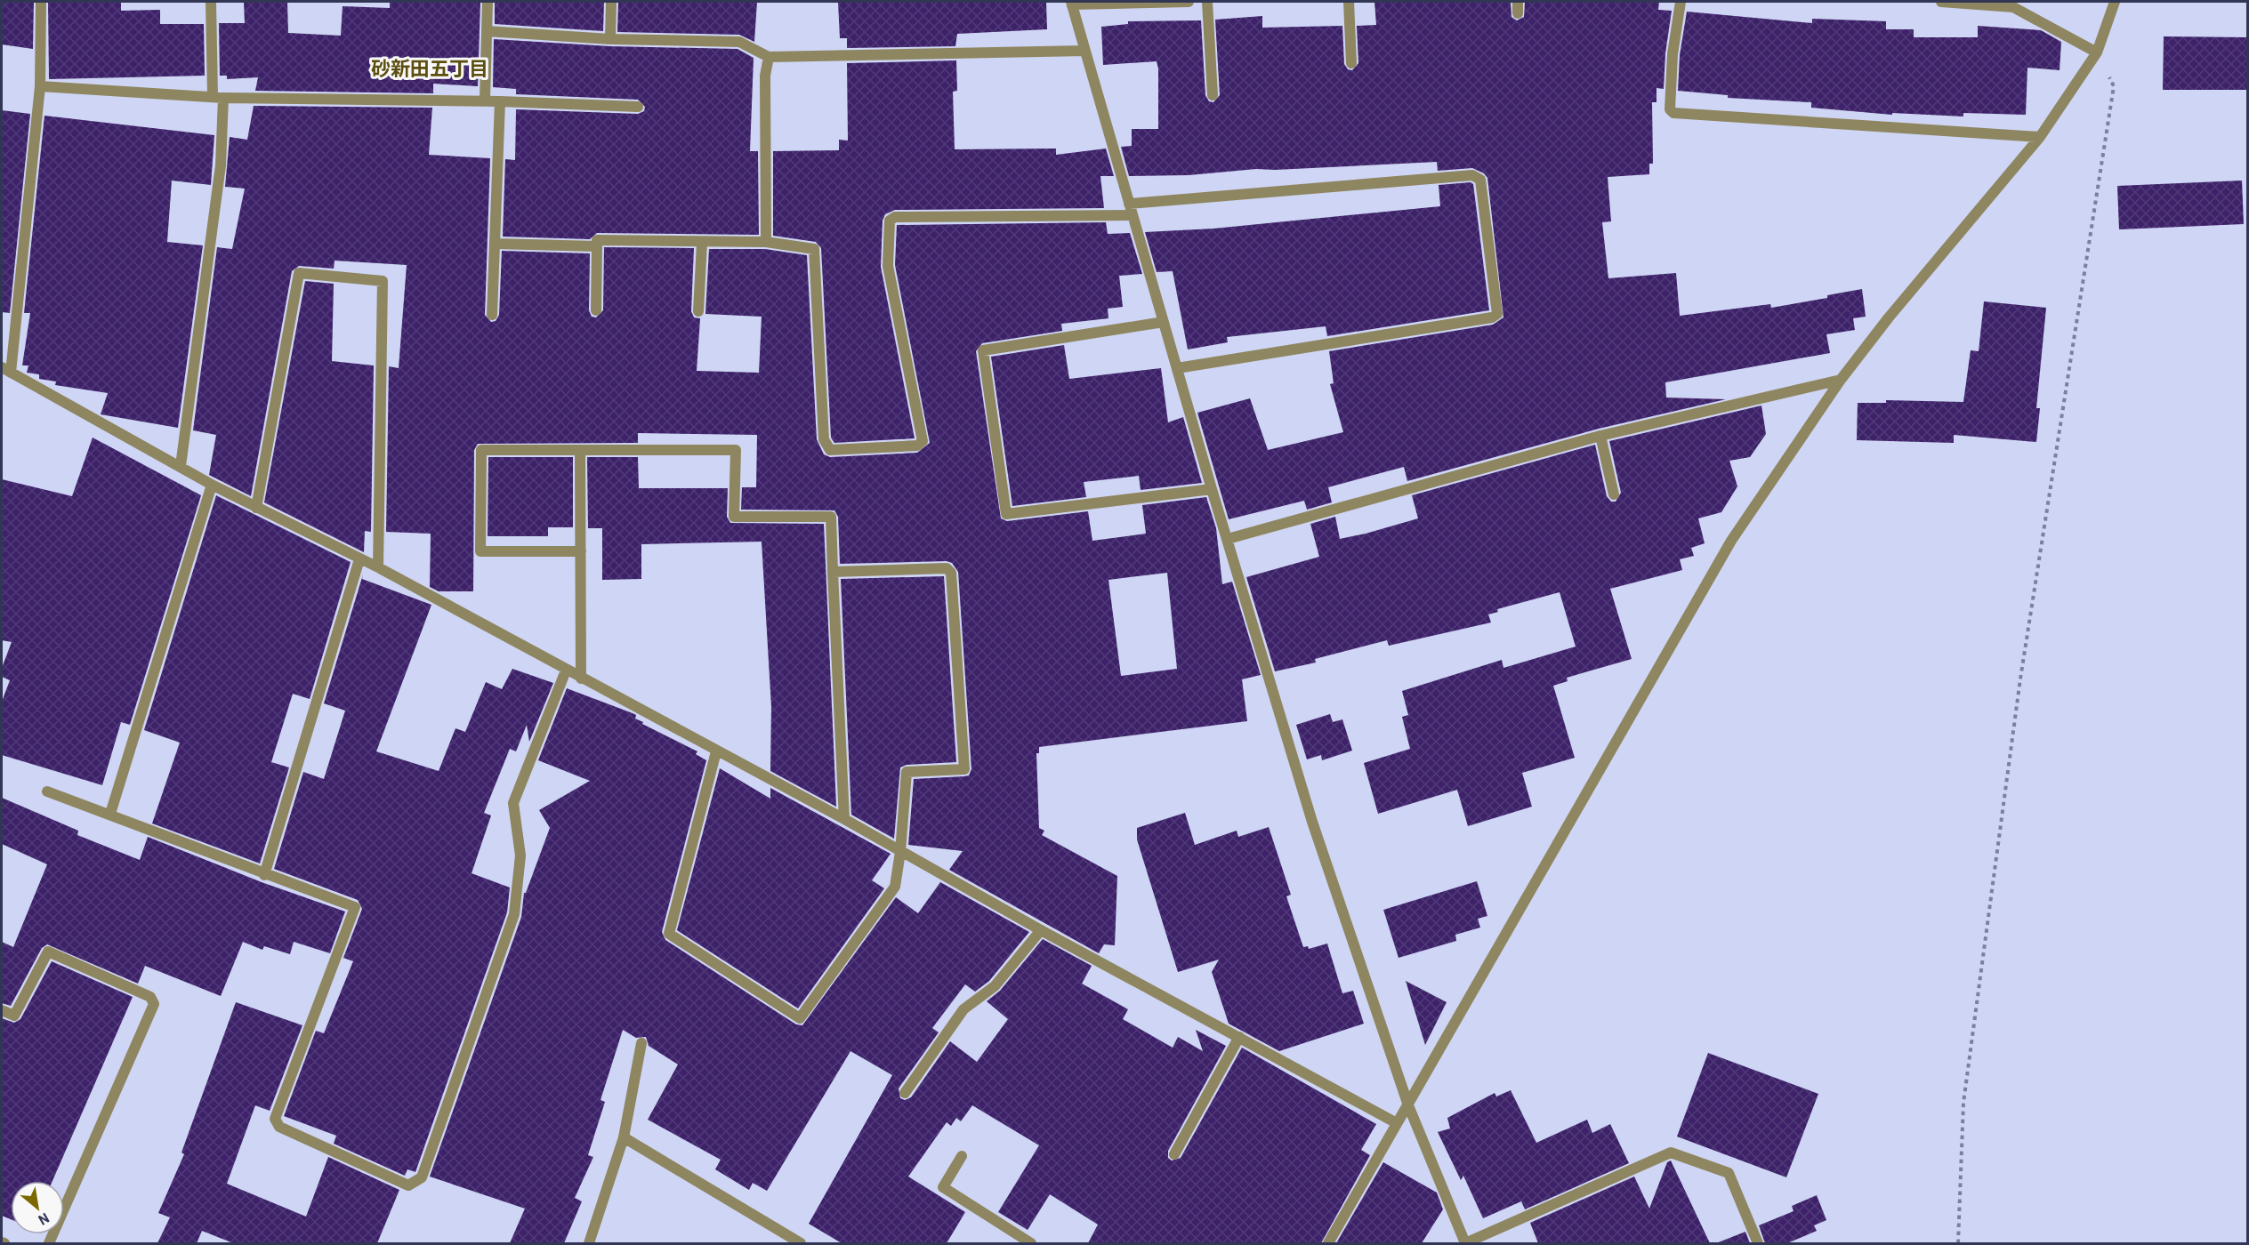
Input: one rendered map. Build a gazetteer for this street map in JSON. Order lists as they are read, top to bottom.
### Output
{
  "districts": ["砂新田五丁目"],
  "north": "bottom right"
}
